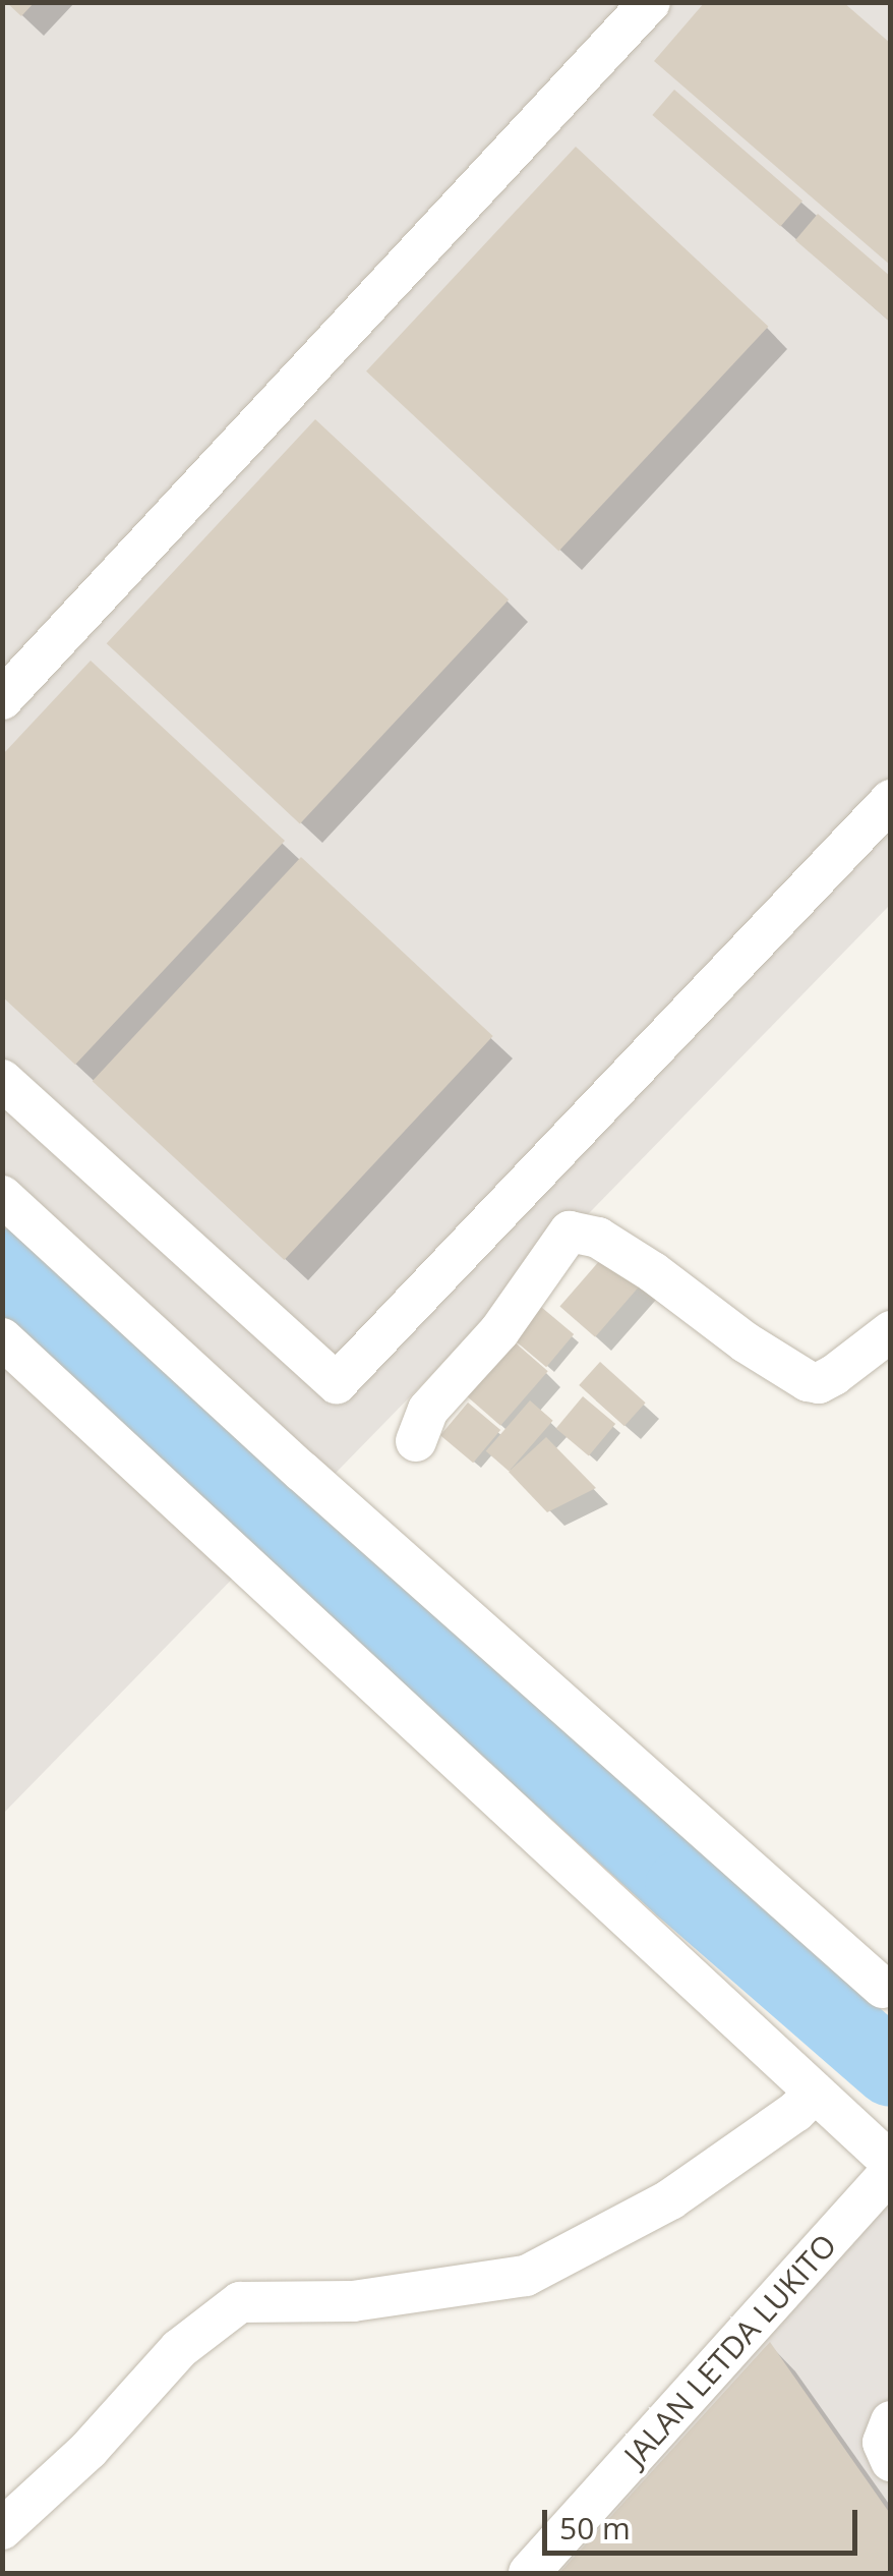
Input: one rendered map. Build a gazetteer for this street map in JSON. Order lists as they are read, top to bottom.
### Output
{
  "streets": {
    "street": ["JALAN LETDA LUKITO"]
  },
  "scale_bar": "50 m"
}
